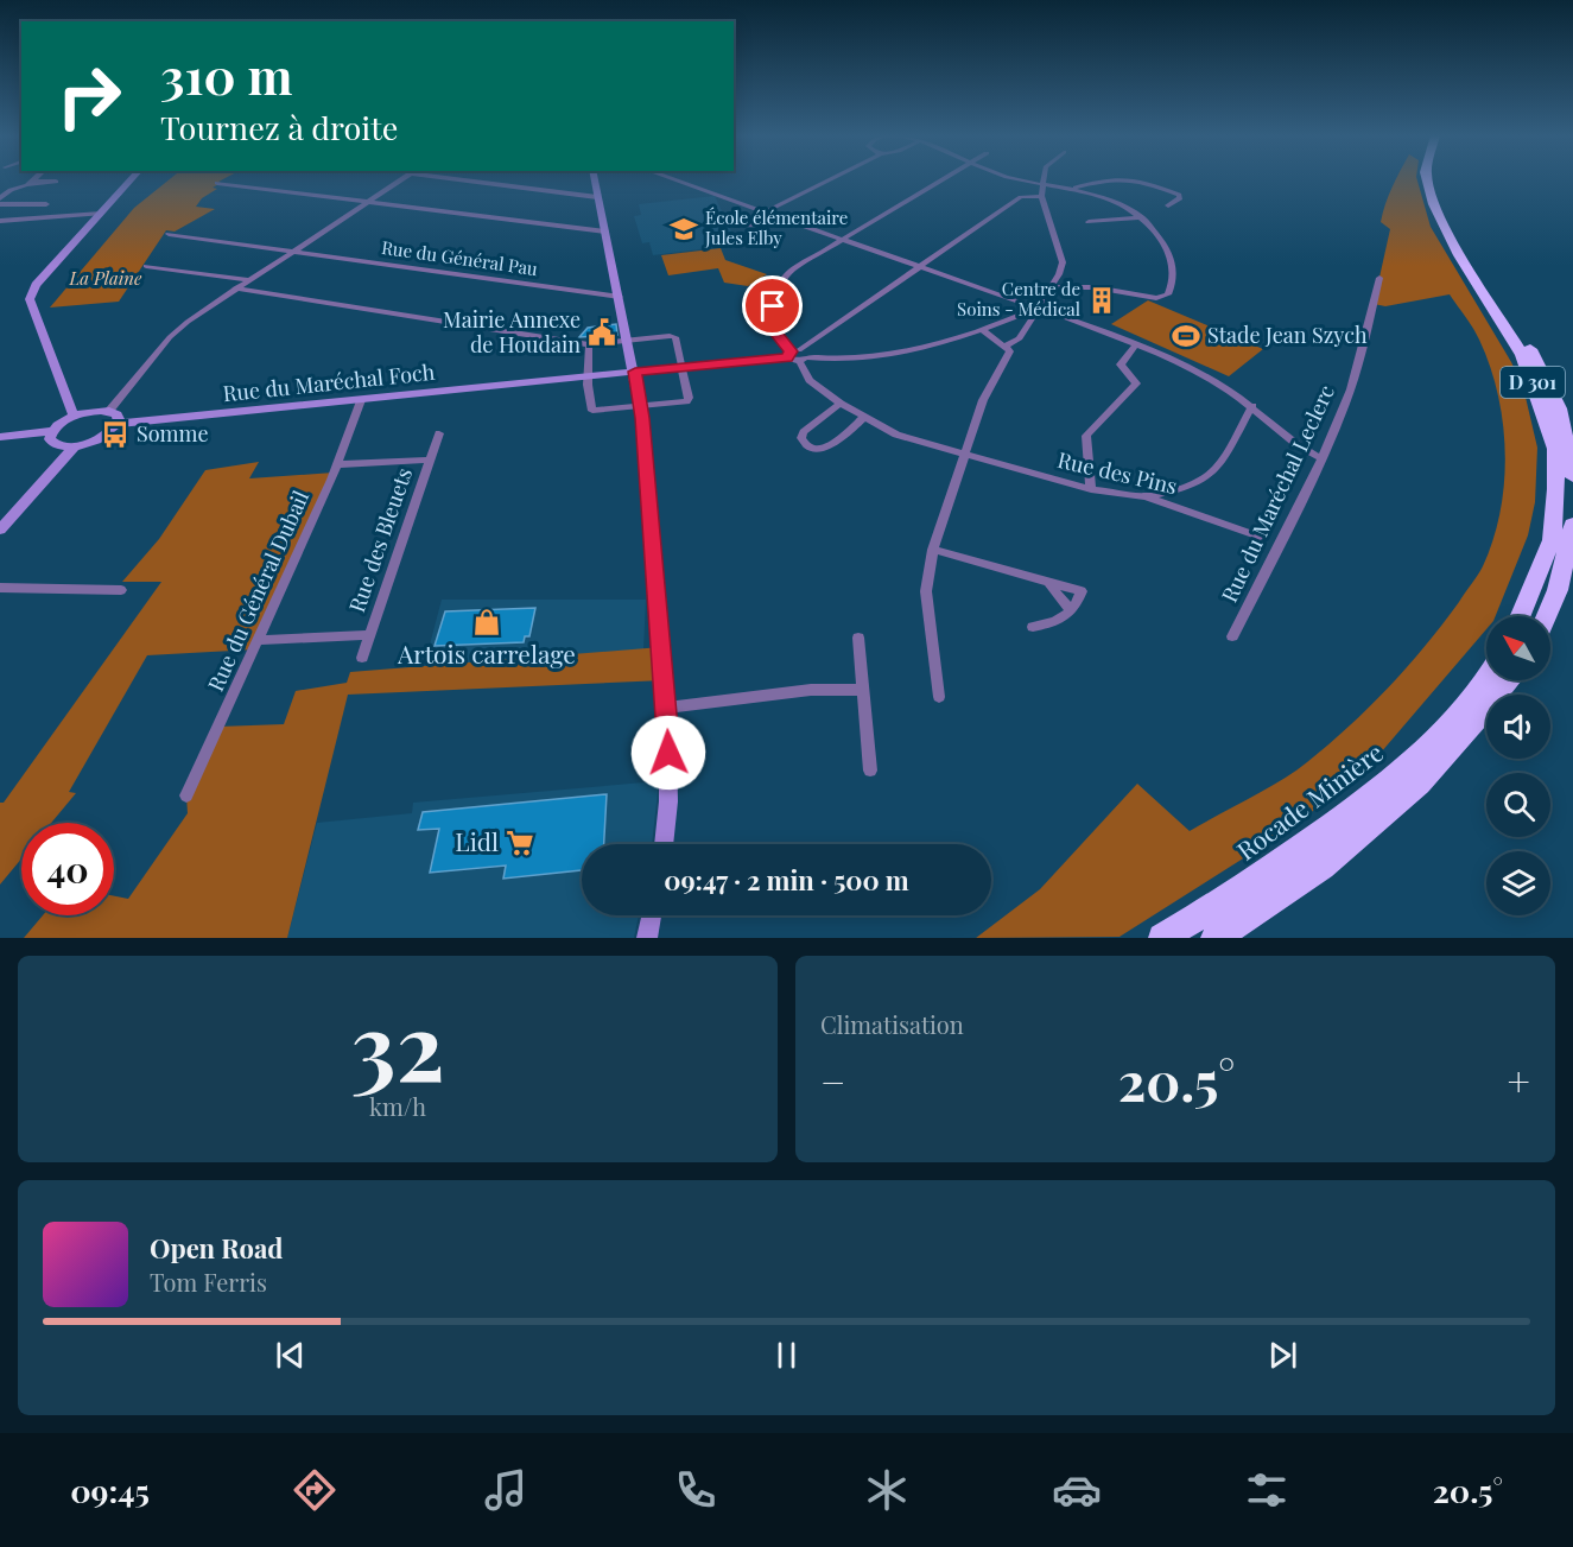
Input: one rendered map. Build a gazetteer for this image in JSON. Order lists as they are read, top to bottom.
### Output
{
  "streets": {
    "highway": ["D 301", "Rocade Minière"],
    "street": [
      "Rue du Général Pau",
      "Rue du Maréchal Foch",
      "Rue des Pins",
      "Rue du Maréchal Leclerc",
      "Rue des Bleuets",
      "Rue du Général Dubail"
    ]
  },
  "crossings": [
    ["Rue du Maréchal Foch", "Rue du Général Dubail"],
    ["Rue des Bleuets", "Rue du Général Dubail"]
  ],
  "parks": ["La Plaine"],
  "places": {
    "school or university": ["École élémentaire Jules Elby"],
    "building": ["Centre de Soins - Médical"],
    "public building": ["Mairie Annexe de Houdain"],
    "sports": ["Stade Jean Szych"],
    "bus stop": ["Somme"],
    "shop": ["Artois carrelage"],
    "supermarket": ["Lidl"]
  },
  "north": "top left",
  "page": {
    "turn": ["310 m", "Tournez à droite"],
    "limit": "40",
    "trip": "09:47 · 2 min · 500 m",
    "tile": [
      ["32", "km/h"],
      "Climatisation"
    ],
    "heat": ["−", "20.5°", "+"],
    "song": ["Open Road", "Tom Ferris"],
    "tabs": ["09:45", "20.5°"]
  }
}
